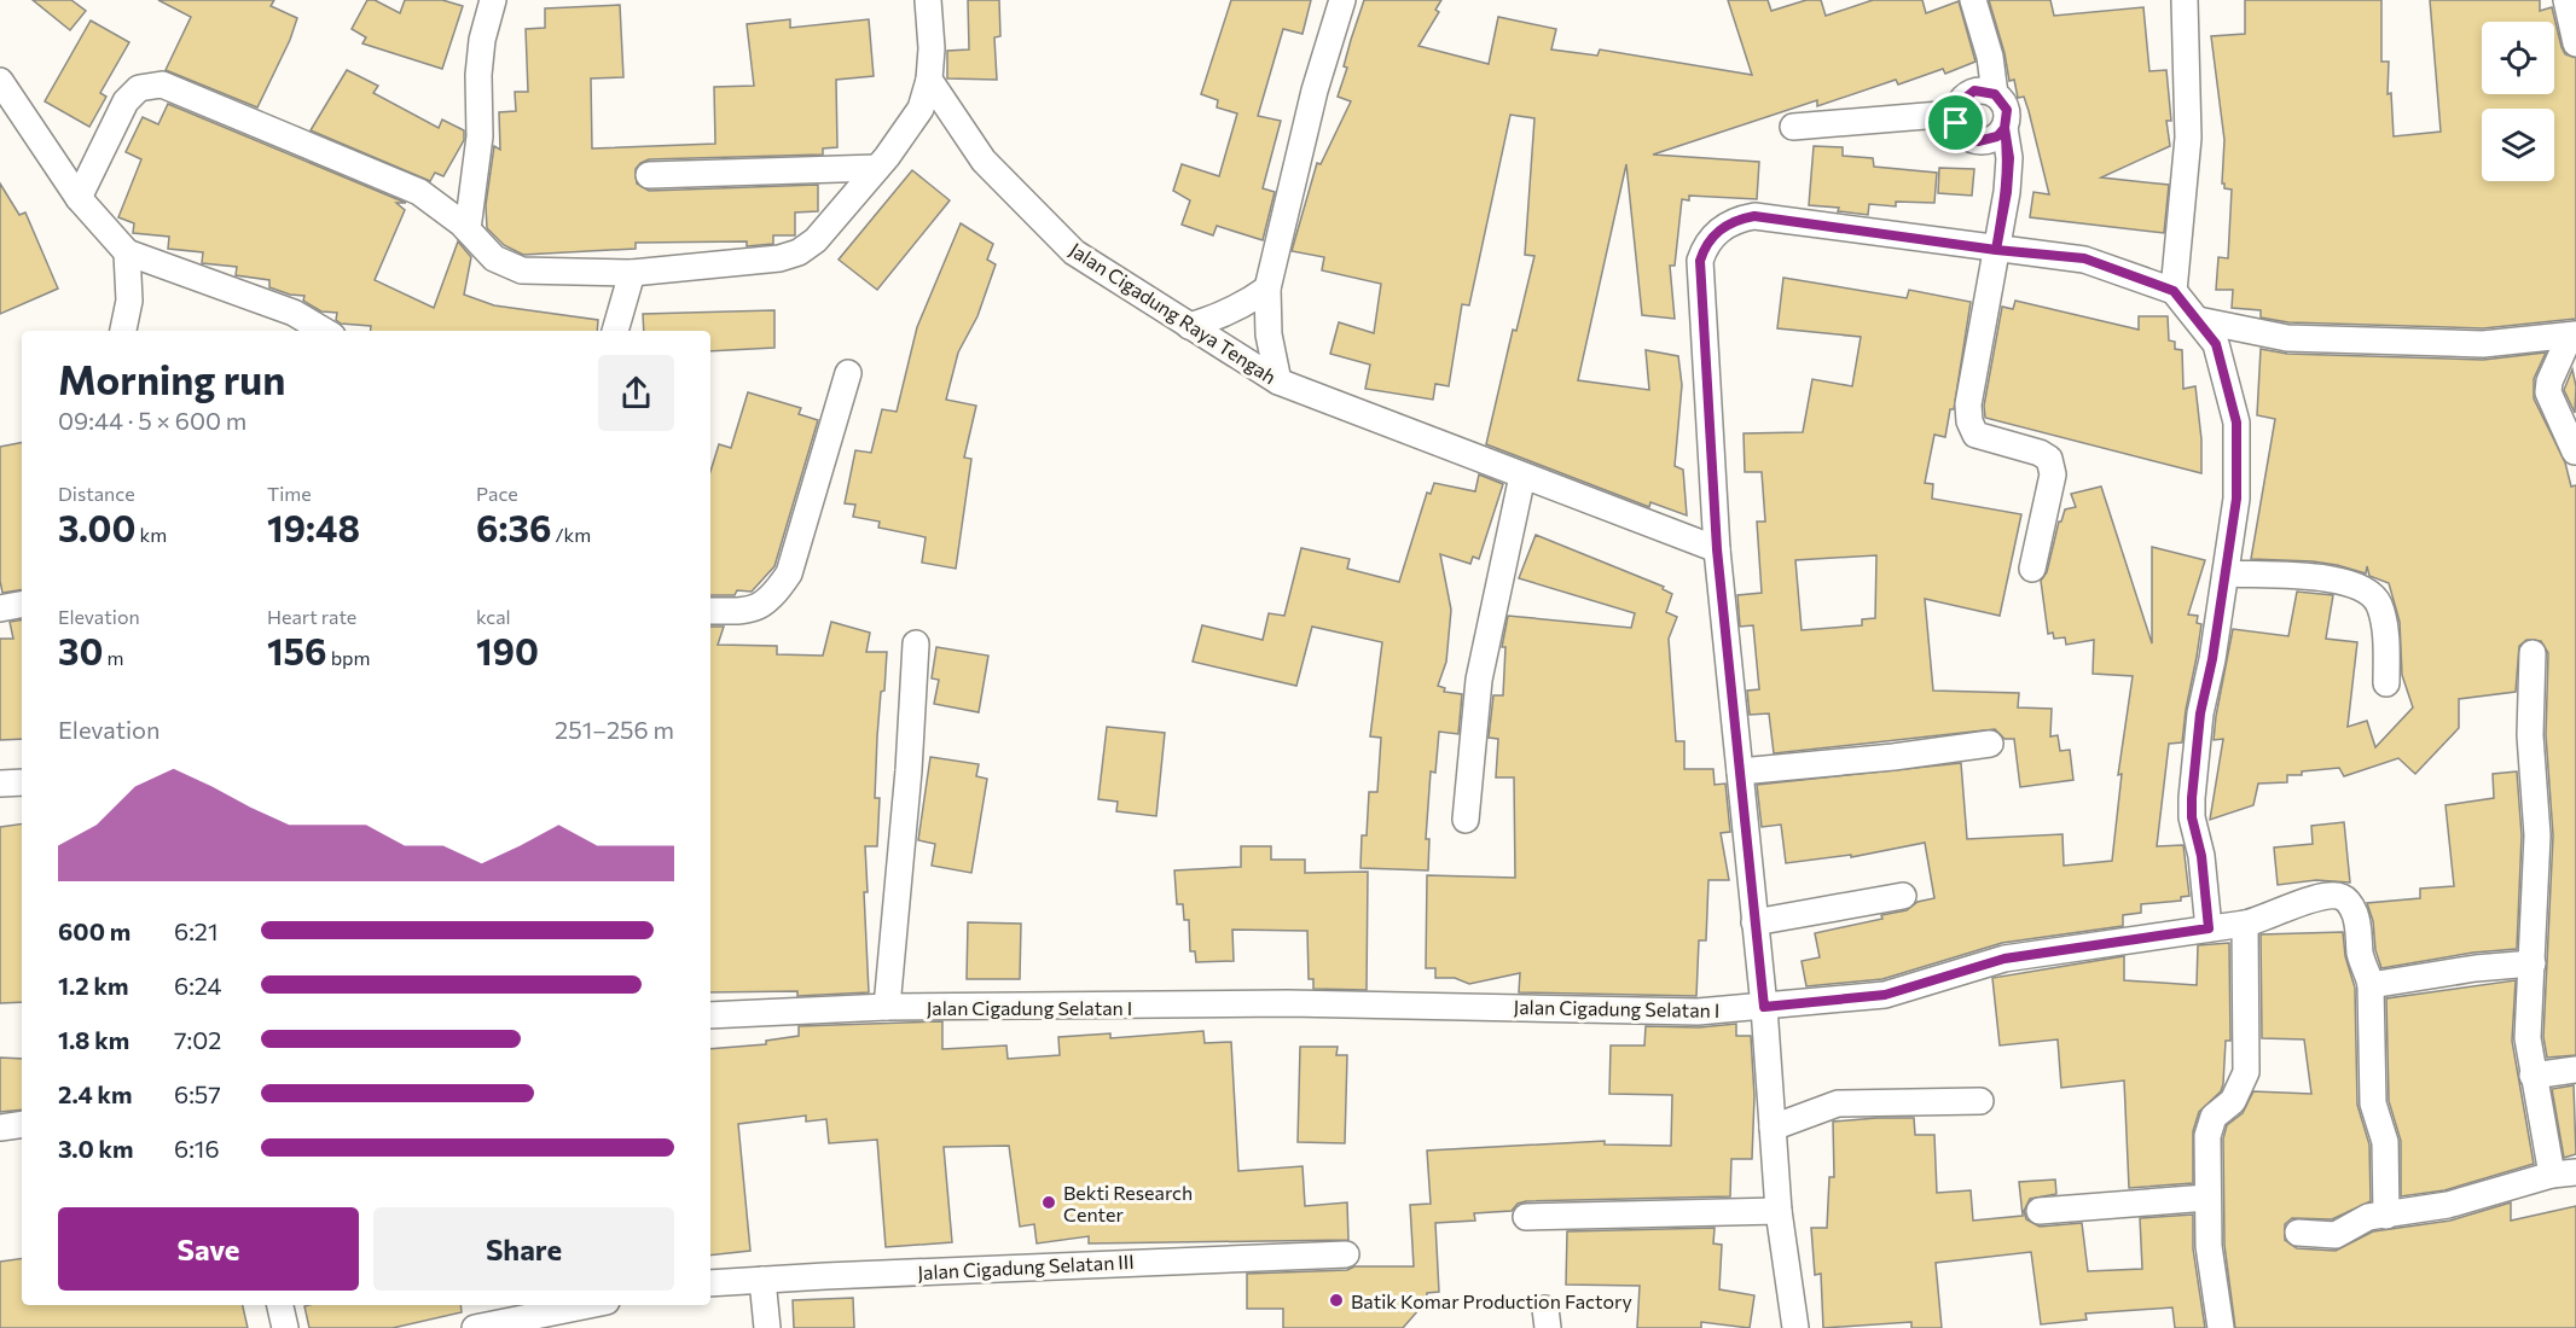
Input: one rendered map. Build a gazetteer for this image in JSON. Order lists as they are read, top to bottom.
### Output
{
  "streets": {
    "street": ["Jalan Cigadung Raya Tengah", "Jalan Cigadung Selatan I", "Jalan Cigadung Selatan III"]
  },
  "places": ["Bekti Research Center", "Batik Komar Production Factory"],
  "page": {
    "heading": ["Morning run", "09:44 · 5 × 600 m"],
    "stats": [
      ["Distance", "3.00 km"],
      ["Time", "19:48"],
      ["Pace", "6:36 /km"],
      ["Elevation", "30 m"],
      ["Heart rate", "156 bpm"],
      ["kcal", "190"]
    ],
    "chart": ["Elevation", "251–256 m"],
    "list": [
      {
        "name": "600 m",
        "note": "6:21"
      },
      {
        "name": "1.2 km",
        "note": "6:24"
      },
      {
        "name": "1.8 km",
        "note": "7:02"
      },
      {
        "name": "2.4 km",
        "note": "6:57"
      },
      {
        "name": "3.0 km",
        "note": "6:16"
      }
    ],
    "buttons": ["Save", "Share"]
  }
}
